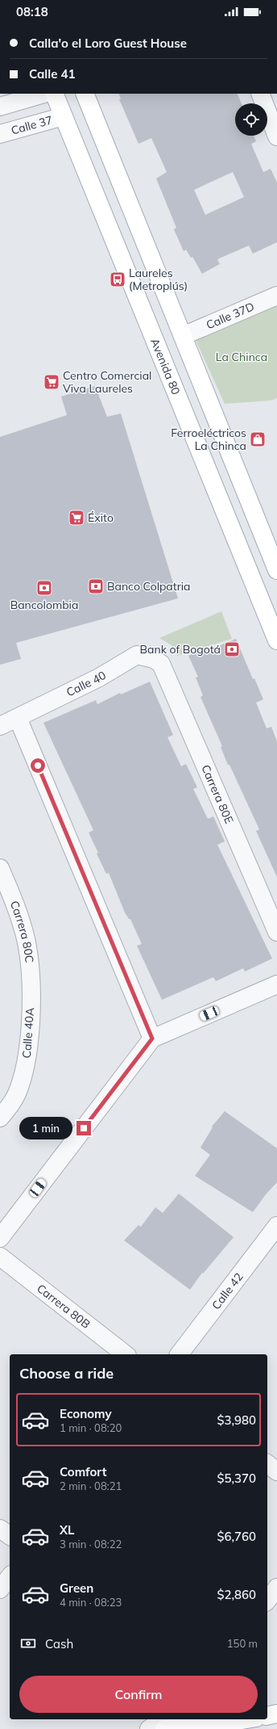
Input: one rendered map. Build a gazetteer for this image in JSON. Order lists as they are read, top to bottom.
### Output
{
  "streets": {
    "main road": ["Avenida 80"],
    "street": [
      "Calle 37",
      "Calle 37D",
      "Calle 40",
      "Carrera 80E",
      "Carrera 80C",
      "Calle 40A",
      "Calle 42",
      "Carrera 80B"
    ]
  },
  "crossings": [
    ["Calle 37", "Avenida 80"],
    ["Calle 40", "Carrera 80E"],
    ["Carrera 80C", "Calle 40A"]
  ],
  "parks": ["La Chinca"],
  "places": {
    "bus stop": ["Laureles (Metroplús)"],
    "supermarket": ["Centro Comercial Viva Laureles", "Éxito"],
    "shop": ["Ferroeléctricos La Chinca"],
    "bank": ["Banco Colpatria", "Bancolombia", "Bank of Bogotá"]
  },
  "page": {
    "status": "08:18",
    "banner": ["Calla'o el Loro Guest House", "Calle 41"],
    "bubble": "1 min",
    "heading": "Choose a ride",
    "list": [
      {
        "name": "Economy",
        "note": "1 min · 08:20",
        "value": "$3,980"
      },
      {
        "name": "Comfort",
        "note": "2 min · 08:21",
        "value": "$5,370"
      },
      {
        "name": "XL",
        "note": "3 min · 08:22",
        "value": "$6,760"
      },
      {
        "name": "Green",
        "note": "4 min · 08:23",
        "value": "$2,860"
      }
    ],
    "pay": ["Cash", "150 m"],
    "buttons": "Confirm"
  }
}
